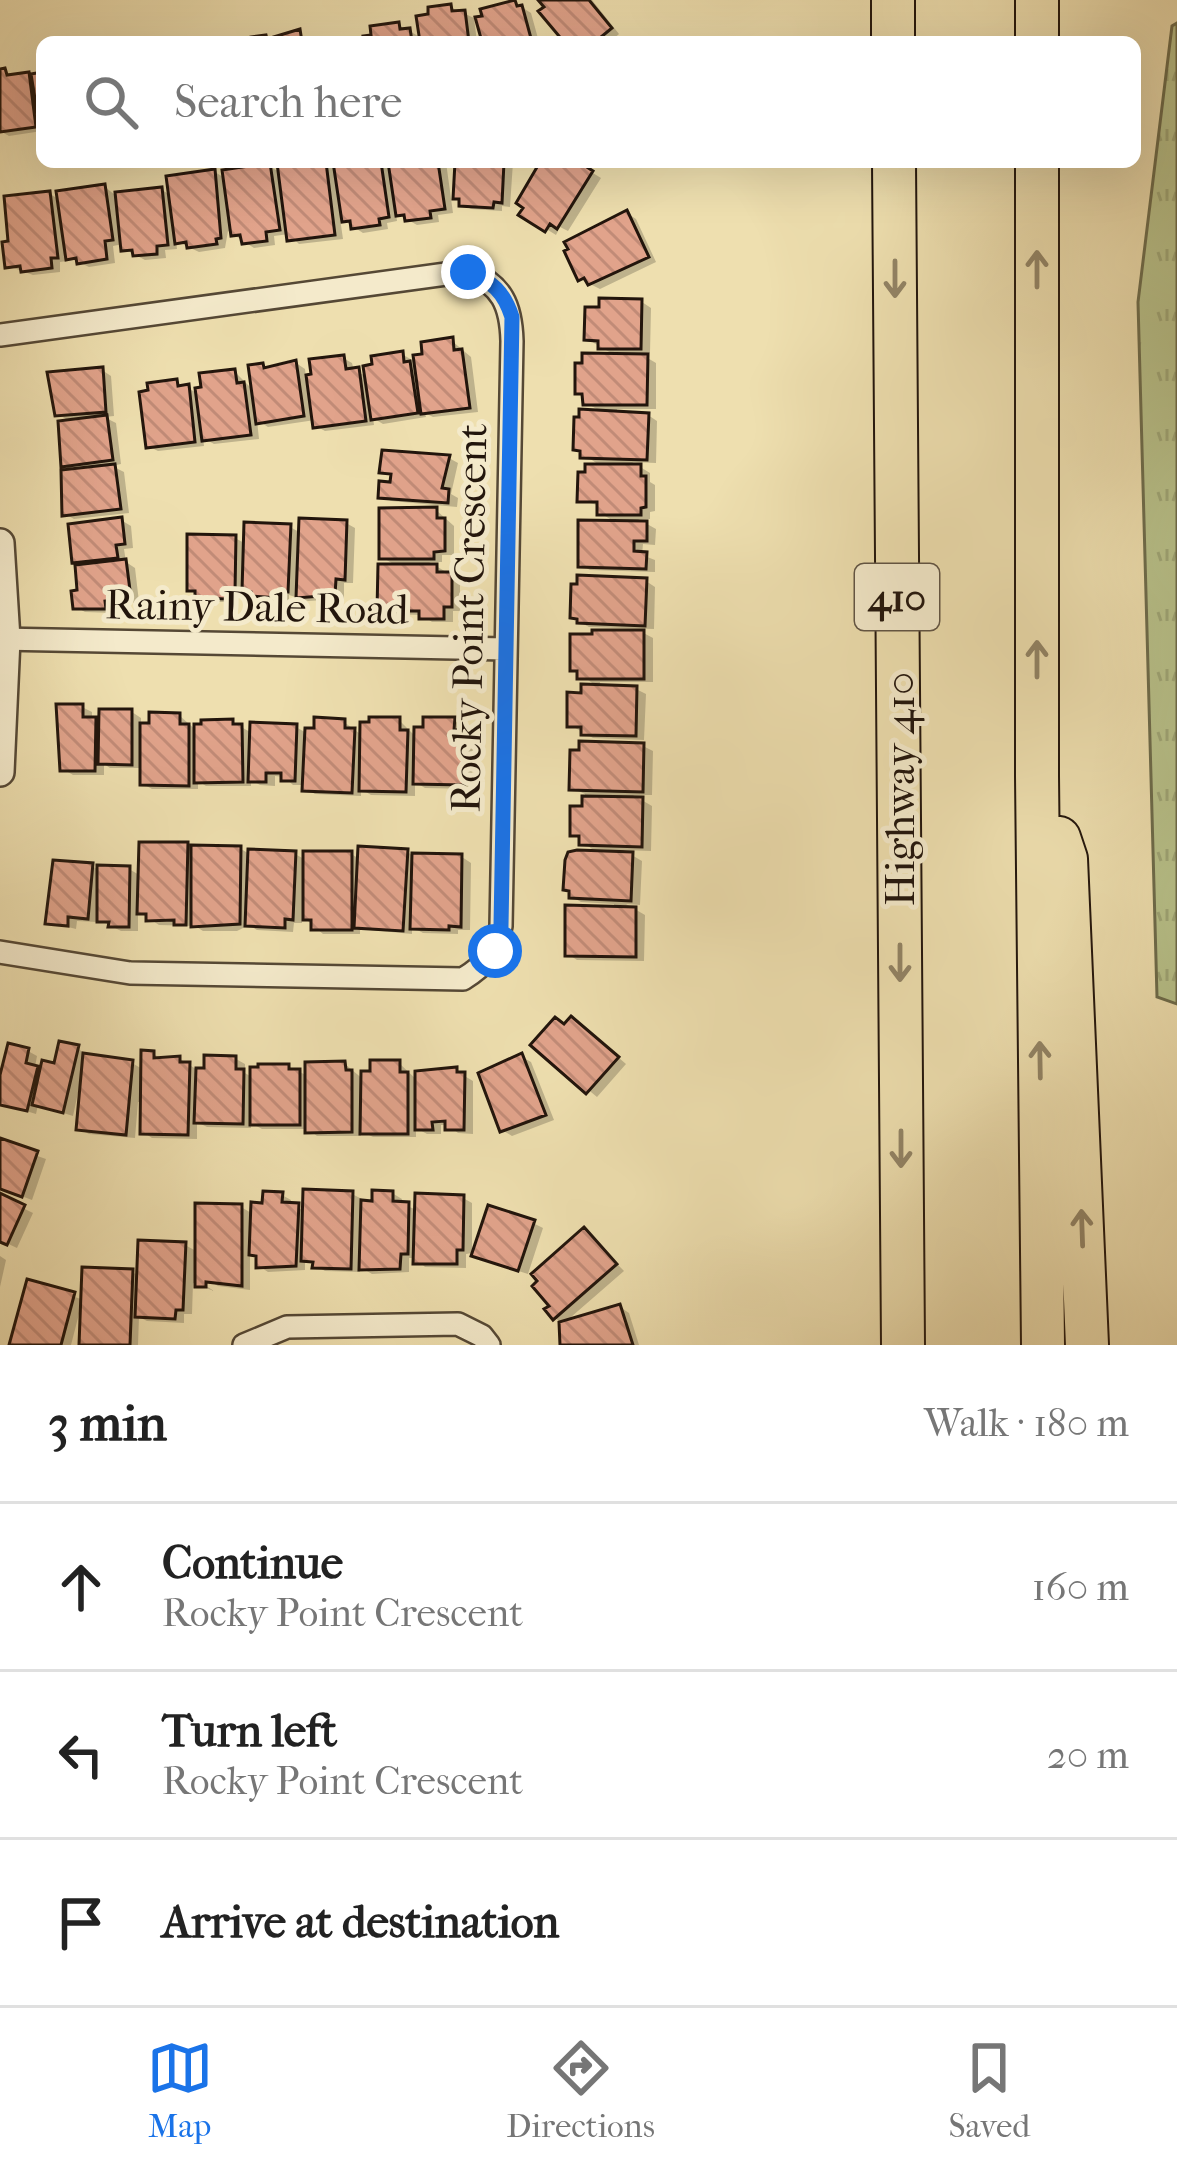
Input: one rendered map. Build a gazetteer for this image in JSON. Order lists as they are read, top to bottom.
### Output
{
  "streets": {
    "highway": ["410", "Highway 410"],
    "street": ["Rainy Dale Road", "Rocky Point Crescent"]
  },
  "crossings": [
    ["Rainy Dale Road", "Rocky Point Crescent"]
  ],
  "page": {
    "search": "Search here",
    "heading": ["3 min", "Walk · 180 m"],
    "list": [
      ["Continue", "Rocky Point Crescent", "160 m"],
      ["Turn left", "Rocky Point Crescent", "20 m"],
      "Arrive at destination"
    ],
    "nav": ["Map", "Directions", "Saved"]
  }
}
